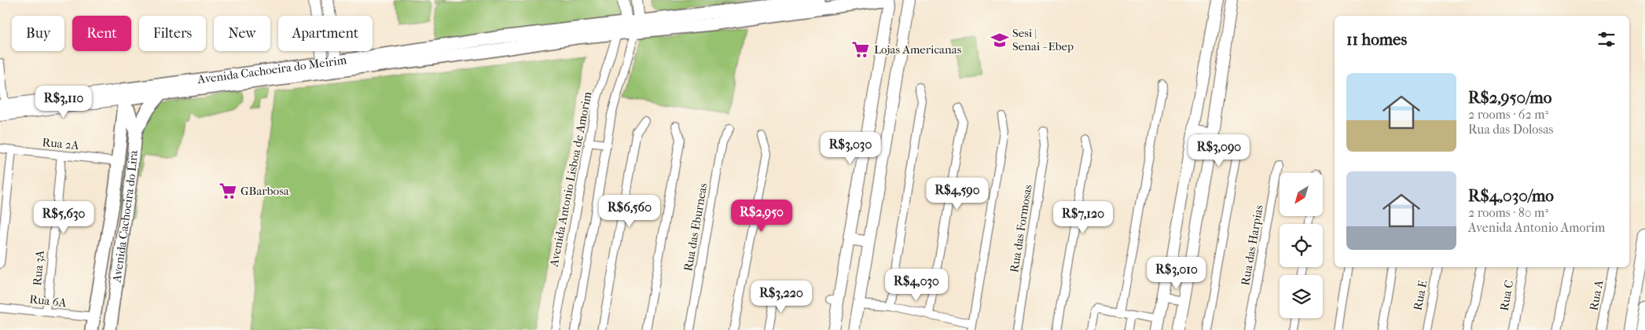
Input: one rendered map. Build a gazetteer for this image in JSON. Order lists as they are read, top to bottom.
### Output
{
  "streets": {
    "main road": ["Avenida Cachoeira do Meirim", "Avenida Cachoeira do Lira"],
    "street": [
      "Rua 2A",
      "Avenida Antonio Lisboa de Amorim",
      "Rua das Eburneas",
      "Rua das Formosas",
      "Rua das Harpias",
      "Rua 3A",
      "Rua E",
      "Rua C",
      "Rua A",
      "Rua 6A"
    ]
  },
  "crossings": [
    ["Avenida Cachoeira do Meirim", "Avenida Antonio Lisboa de Amorim"],
    ["Avenida Cachoeira do Meirim", "Avenida Cachoeira do Lira"],
    ["Rua 2A", "Avenida Cachoeira do Lira"],
    ["Rua 2A", "Rua 3A"],
    ["Avenida Cachoeira do Lira", "Rua 6A"],
    ["Rua 3A", "Rua 6A"]
  ],
  "places": {
    "school or university": ["Sesi | Senai - Ebep"],
    "supermarket": ["Lojas Americanas", "GBarbosa"]
  },
  "north": "bottom left",
  "page": {
    "chip": [
      "Buy",
      "Rent",
      "Filters",
      "New",
      "Apartment"
    ],
    "heading": "11 homes",
    "list": [
      {
        "name": "R$2,950/mo",
        "note": "2 rooms · 62 m² · Rua das Dolosas"
      },
      {
        "name": "R$4,030/mo",
        "note": "2 rooms · 80 m² · Avenida Antonio Amorim"
      }
    ],
    "price": [
      "R$3,110",
      "R$3,030",
      "R$3,090",
      "R$4,590",
      "R$6,560",
      "R$2,950",
      "R$5,630",
      "R$7,120",
      "R$3,010",
      "R$4,030",
      "R$3,220"
    ]
  }
}
